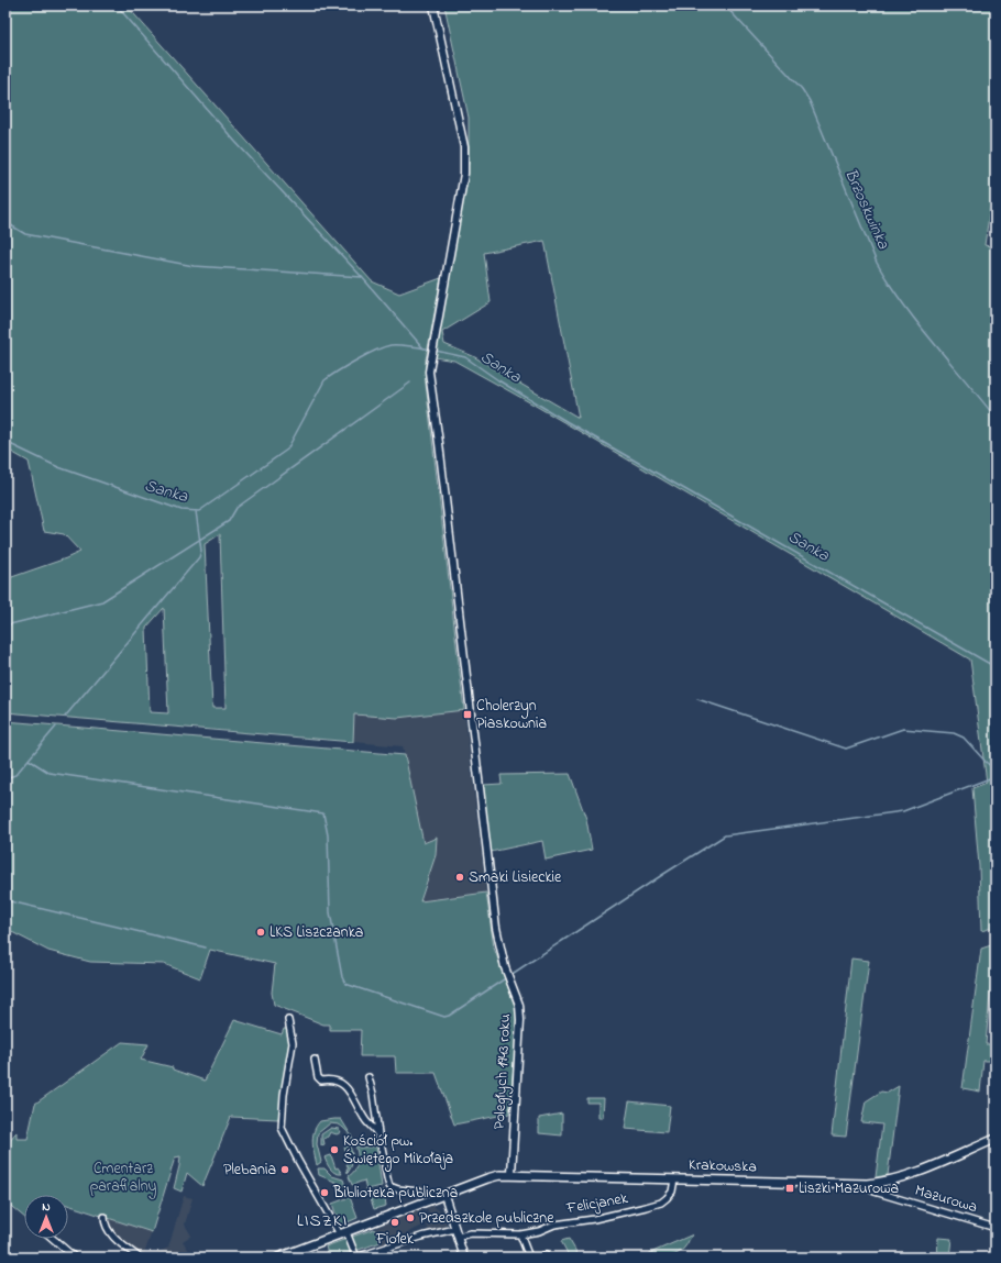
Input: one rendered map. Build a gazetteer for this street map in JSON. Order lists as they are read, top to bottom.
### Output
{
  "streets": {
    "main road": ["Krakowska"],
    "street": ["Poległych 1943 roku", "Mazurowa", "Felicjanek"]
  },
  "crossings": [
    ["Poległych 1943 roku", "Krakowska"],
    ["Krakowska", "Mazurowa"],
    ["Krakowska", "Felicjanek"]
  ],
  "districts": ["LISZKI"],
  "water": ["Brzoskwinka", "Sanka"],
  "parks": ["Cmentarz parafialny"],
  "places": {
    "transit": ["Cholerzyn Piaskownia", "Liszki Mazurowa"],
    "other": [
      "Smaki Lisieckie",
      "LKS Liszczanka",
      "Kościół pw. Świętego Mikołaja",
      "Plebania",
      "Biblioteka publiczna",
      "Przedszkole publiczne",
      "Fiołek"
    ]
  },
  "north": "top"
}
